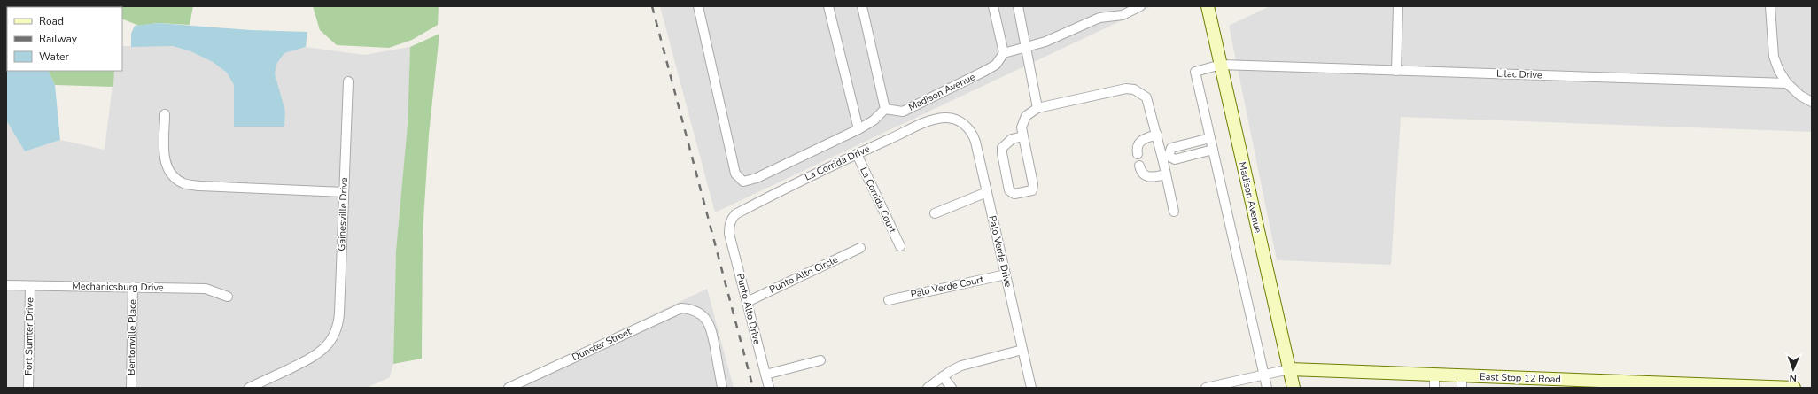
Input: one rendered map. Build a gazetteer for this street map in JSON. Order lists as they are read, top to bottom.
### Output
{
  "streets": {
    "street": [
      "Lilac Drive",
      "Madison Avenue",
      "La Corrida Drive",
      "La Corrida Court",
      "Gainesville Drive",
      "Palo Verde Drive",
      "Punto Alto Circle",
      "Mechanicsburg Drive",
      "Palo Verde Court",
      "Punto Alto Drive",
      "Fort Sumter Drive",
      "Bentonville Place",
      "Dunster Street",
      "East Stop 12 Road"
    ]
  },
  "crossings": [
    ["Lilac Drive", "Madison Avenue"],
    ["Madison Avenue", "East Stop 12 Road"],
    ["La Corrida Drive", "La Corrida Court"],
    ["La Corrida Drive", "Palo Verde Drive"],
    ["La Corrida Drive", "Punto Alto Drive"],
    ["Palo Verde Drive", "Palo Verde Court"],
    ["Punto Alto Circle", "Punto Alto Drive"],
    ["Mechanicsburg Drive", "Fort Sumter Drive"],
    ["Mechanicsburg Drive", "Bentonville Place"]
  ],
  "legend": ["Road", "Railway", "Water"],
  "north": "bottom"
}
